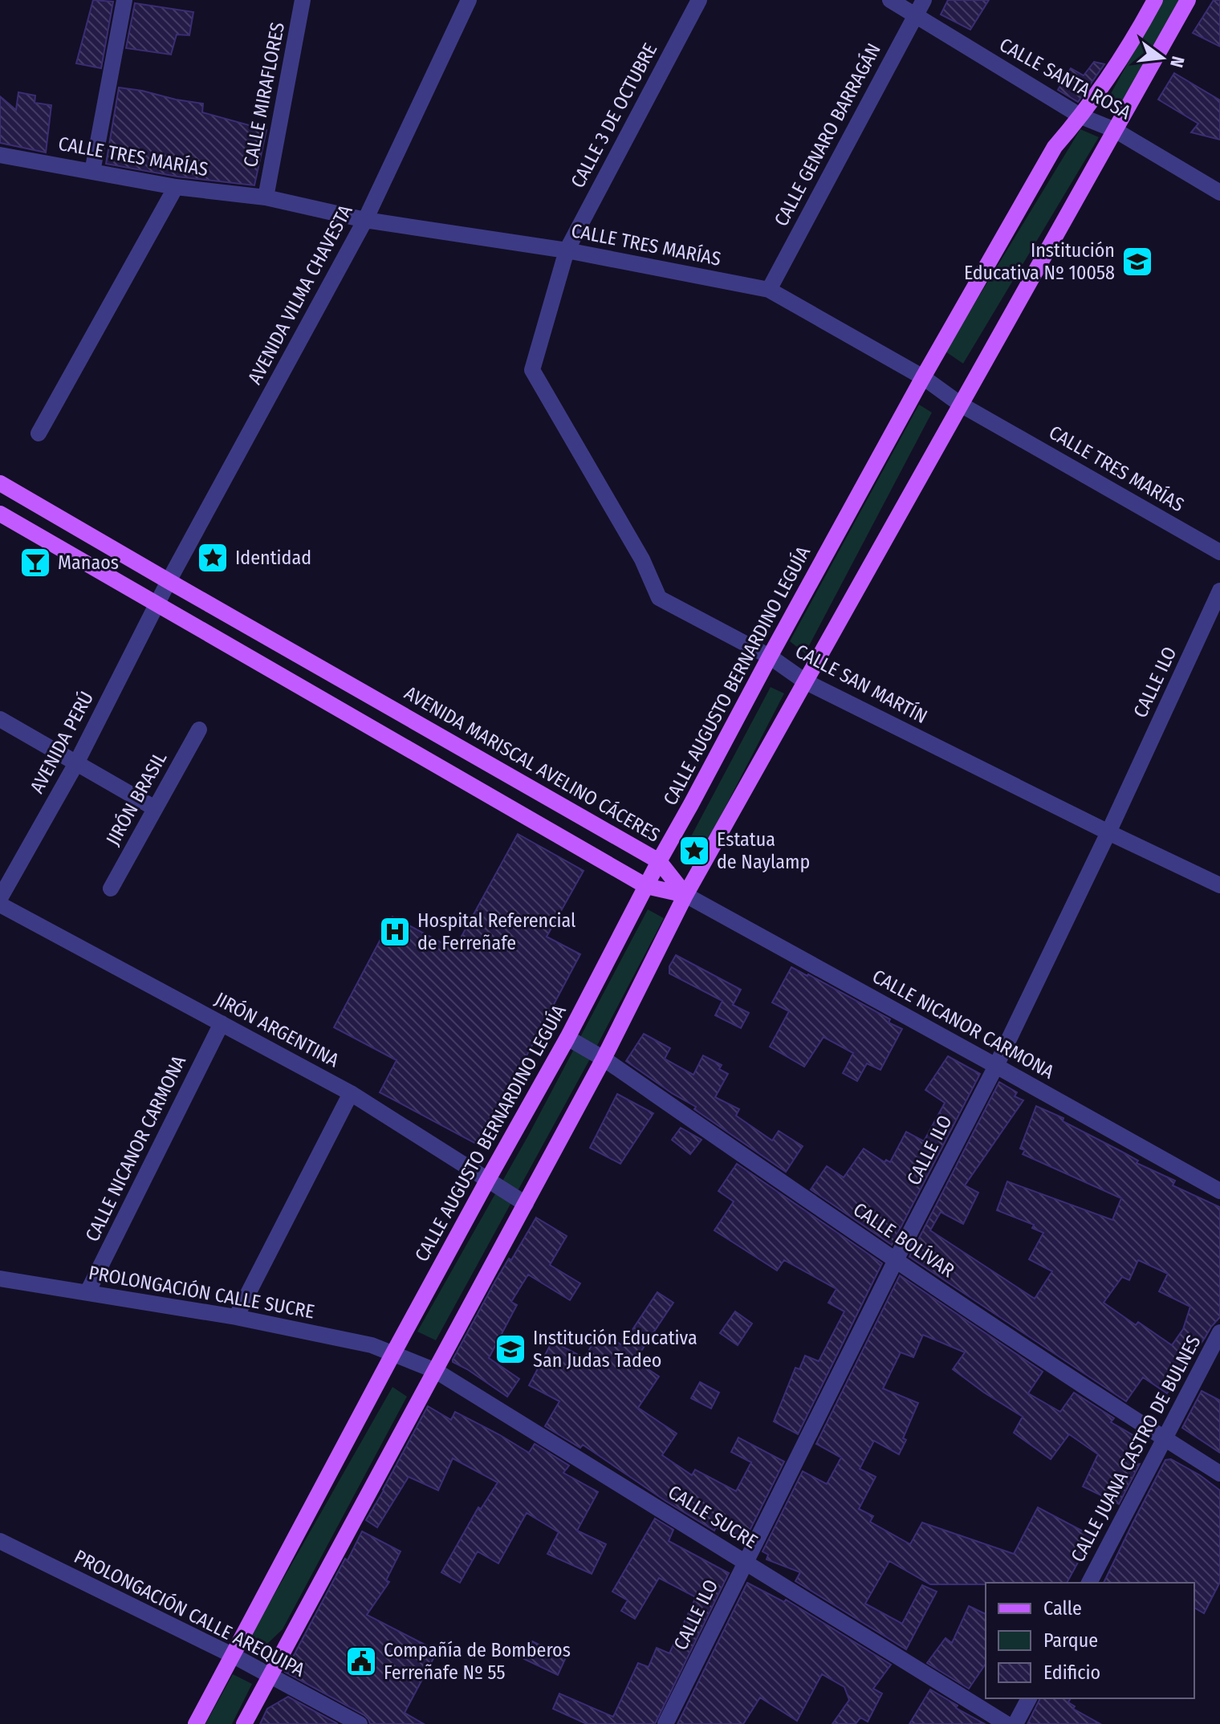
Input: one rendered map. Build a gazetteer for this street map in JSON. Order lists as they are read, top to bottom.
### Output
{
  "streets": {
    "main road": ["CALLE AUGUSTO BERNARDINO LEGUÍA", "AVENIDA MARISCAL AVELINO CÁCERES"],
    "street": [
      "CALLE SANTA ROSA",
      "CALLE MIRAFLORES",
      "CALLE 3 DE OCTUBRE",
      "CALLE GENARO BARRAGÁN",
      "CALLE TRES MARÍAS",
      "AVENIDA VILMA CHAVESTA",
      "CALLE ILO",
      "CALLE SAN MARTÍN",
      "AVENIDA PERÚ",
      "JIRÓN BRASIL",
      "CALLE NICANOR CARMONA",
      "JIRÓN ARGENTINA",
      "CALLE BOLÍVAR",
      "PROLONGACIÓN CALLE SUCRE",
      "CALLE JUANA CASTRO DE BULNES",
      "CALLE SUCRE",
      "PROLONGACIÓN CALLE AREQUIPA"
    ]
  },
  "crossings": [
    ["CALLE SANTA ROSA", "CALLE GENARO BARRAGÁN"],
    ["CALLE SANTA ROSA", "CALLE AUGUSTO BERNARDINO LEGUÍA"],
    ["CALLE MIRAFLORES", "CALLE TRES MARÍAS"],
    ["CALLE 3 DE OCTUBRE", "CALLE TRES MARÍAS"],
    ["CALLE 3 DE OCTUBRE", "CALLE SAN MARTÍN"],
    ["CALLE GENARO BARRAGÁN", "CALLE TRES MARÍAS"],
    ["CALLE TRES MARÍAS", "AVENIDA VILMA CHAVESTA"],
    ["CALLE TRES MARÍAS", "CALLE AUGUSTO BERNARDINO LEGUÍA"],
    ["CALLE TRES MARÍAS", "CALLE SAN MARTÍN"],
    ["AVENIDA VILMA CHAVESTA", "AVENIDA PERÚ"],
    ["AVENIDA VILMA CHAVESTA", "AVENIDA MARISCAL AVELINO CÁCERES"],
    ["CALLE AUGUSTO BERNARDINO LEGUÍA", "CALLE SAN MARTÍN"],
    ["CALLE AUGUSTO BERNARDINO LEGUÍA", "AVENIDA MARISCAL AVELINO CÁCERES"],
    ["CALLE AUGUSTO BERNARDINO LEGUÍA", "JIRÓN ARGENTINA"],
    ["CALLE AUGUSTO BERNARDINO LEGUÍA", "CALLE BOLÍVAR"],
    ["CALLE AUGUSTO BERNARDINO LEGUÍA", "PROLONGACIÓN CALLE SUCRE"],
    ["CALLE AUGUSTO BERNARDINO LEGUÍA", "CALLE SUCRE"],
    ["CALLE AUGUSTO BERNARDINO LEGUÍA", "PROLONGACIÓN CALLE AREQUIPA"],
    ["CALLE ILO", "CALLE SAN MARTÍN"],
    ["CALLE ILO", "CALLE NICANOR CARMONA"],
    ["CALLE ILO", "CALLE BOLÍVAR"],
    ["CALLE ILO", "CALLE SUCRE"],
    ["AVENIDA MARISCAL AVELINO CÁCERES", "CALLE NICANOR CARMONA"],
    ["CALLE NICANOR CARMONA", "JIRÓN ARGENTINA"],
    ["CALLE NICANOR CARMONA", "PROLONGACIÓN CALLE SUCRE"],
    ["CALLE BOLÍVAR", "CALLE JUANA CASTRO DE BULNES"],
    ["PROLONGACIÓN CALLE SUCRE", "CALLE SUCRE"]
  ],
  "places": {
    "school or university": ["Institución Educativa Nº 10058", "Institución Educativa San Judas Tadeo"],
    "place": ["Identidad", "Estatua de Naylamp"],
    "bar": ["Manaos"],
    "hospital": ["Hospital Referencial de Ferreñafe"],
    "public building": ["Compañía de Bomberos Ferreñafe Nº 55"]
  },
  "legend": ["Calle", "Parque", "Edificio"],
  "north": "right"
}
